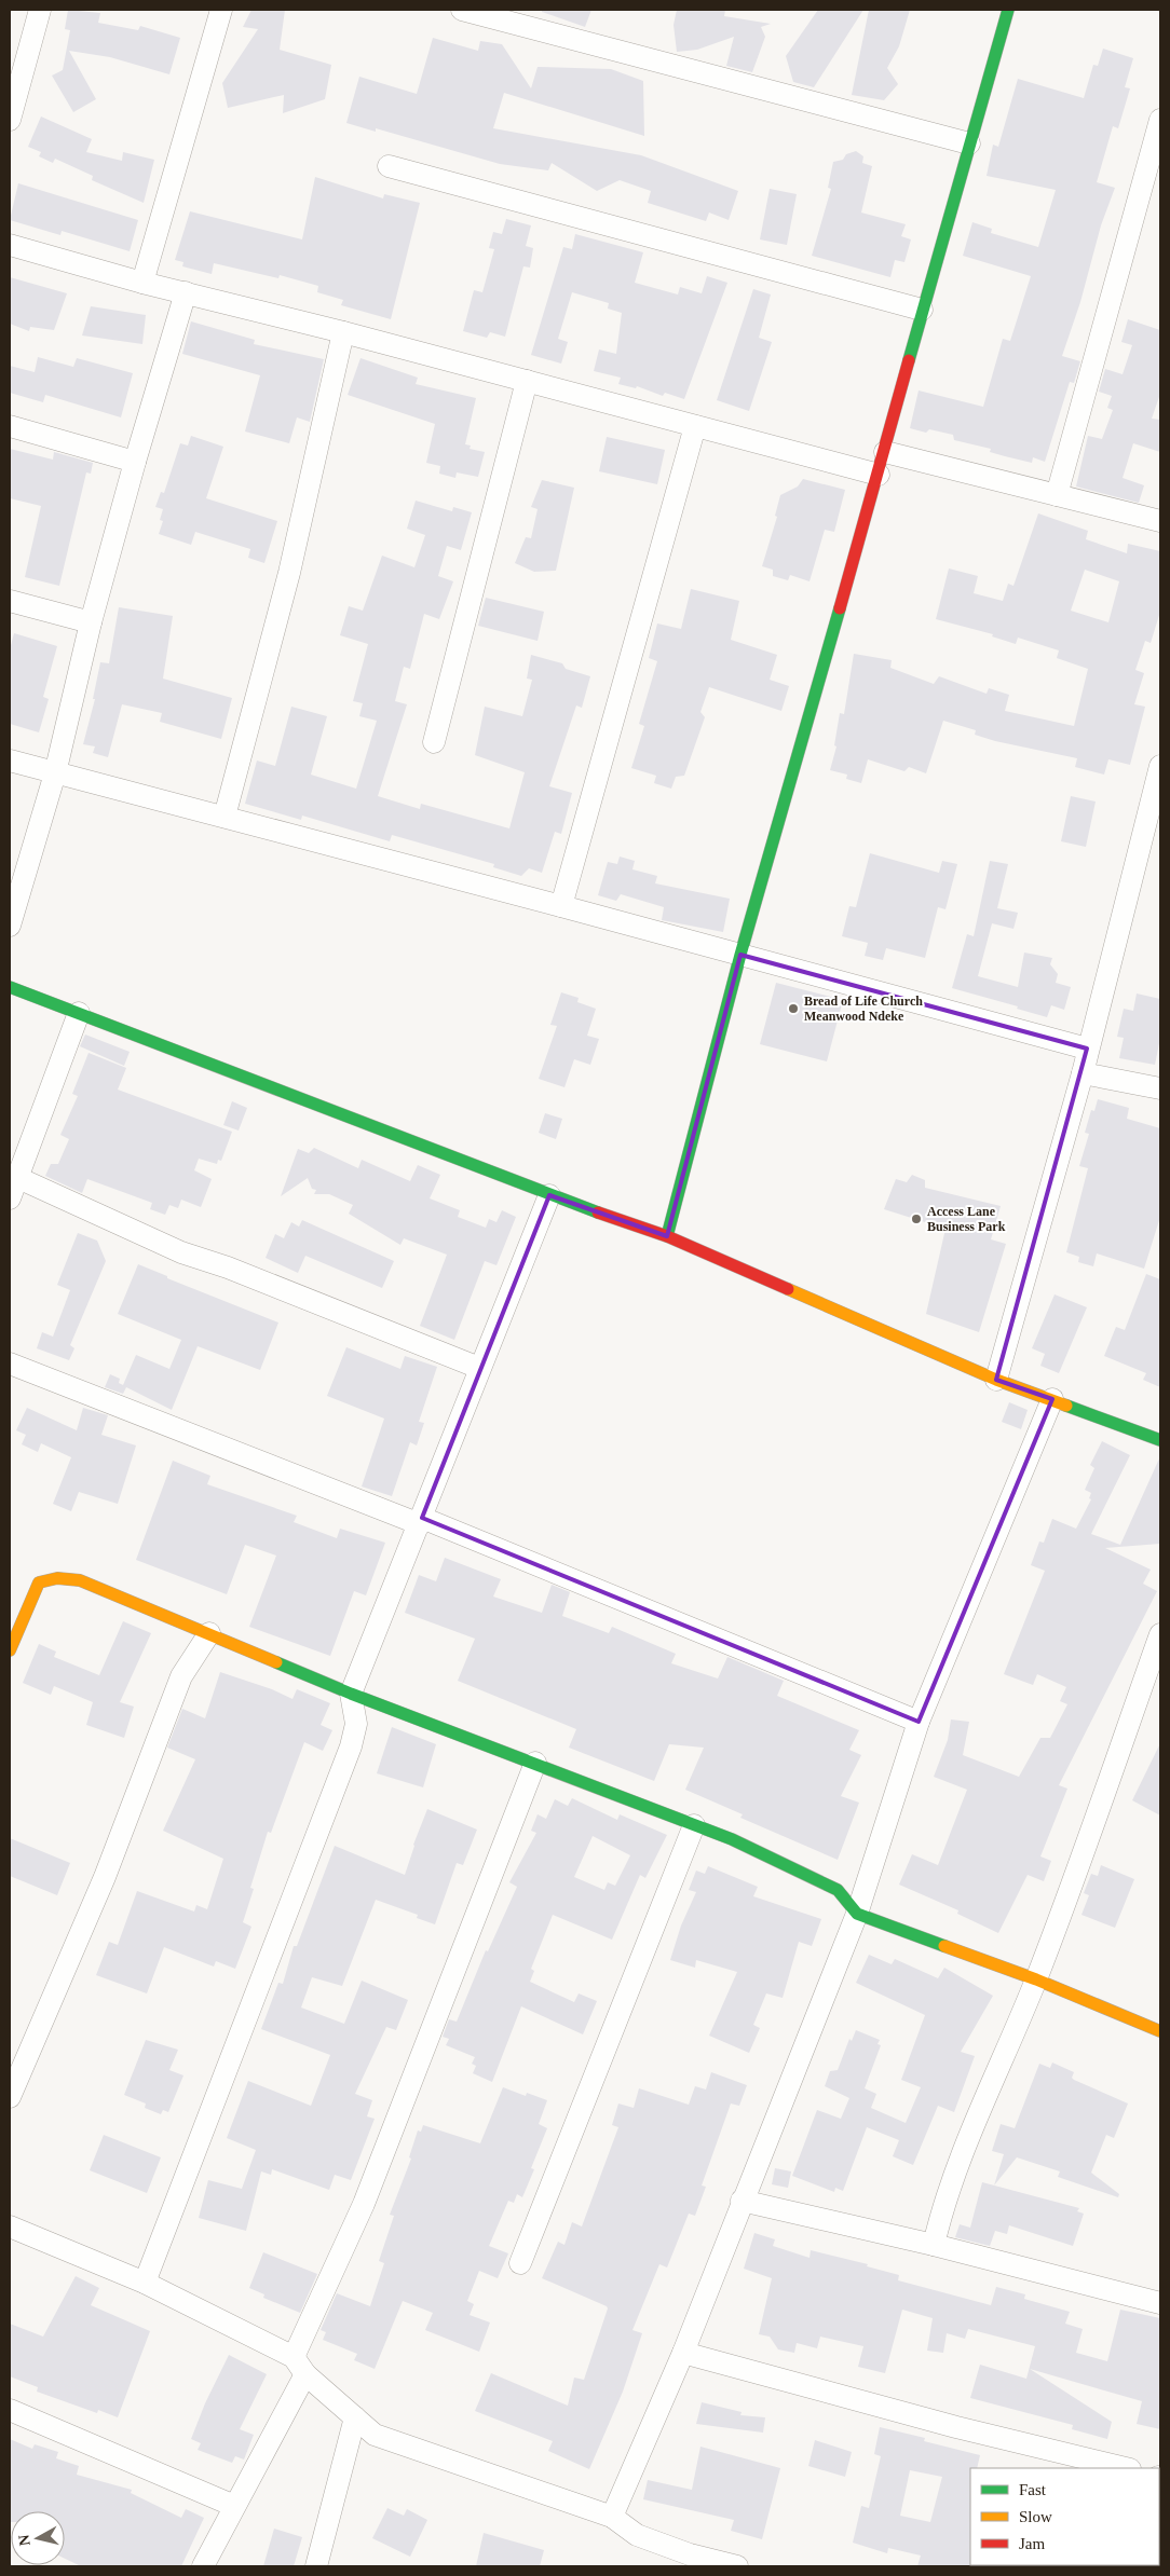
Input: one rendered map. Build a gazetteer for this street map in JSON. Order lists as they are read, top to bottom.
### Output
{
  "places": ["Bread of Life Church Meanwood Ndeke", "Access Lane Business Park"],
  "legend": ["Fast", "Slow", "Jam"],
  "north": "left"
}
